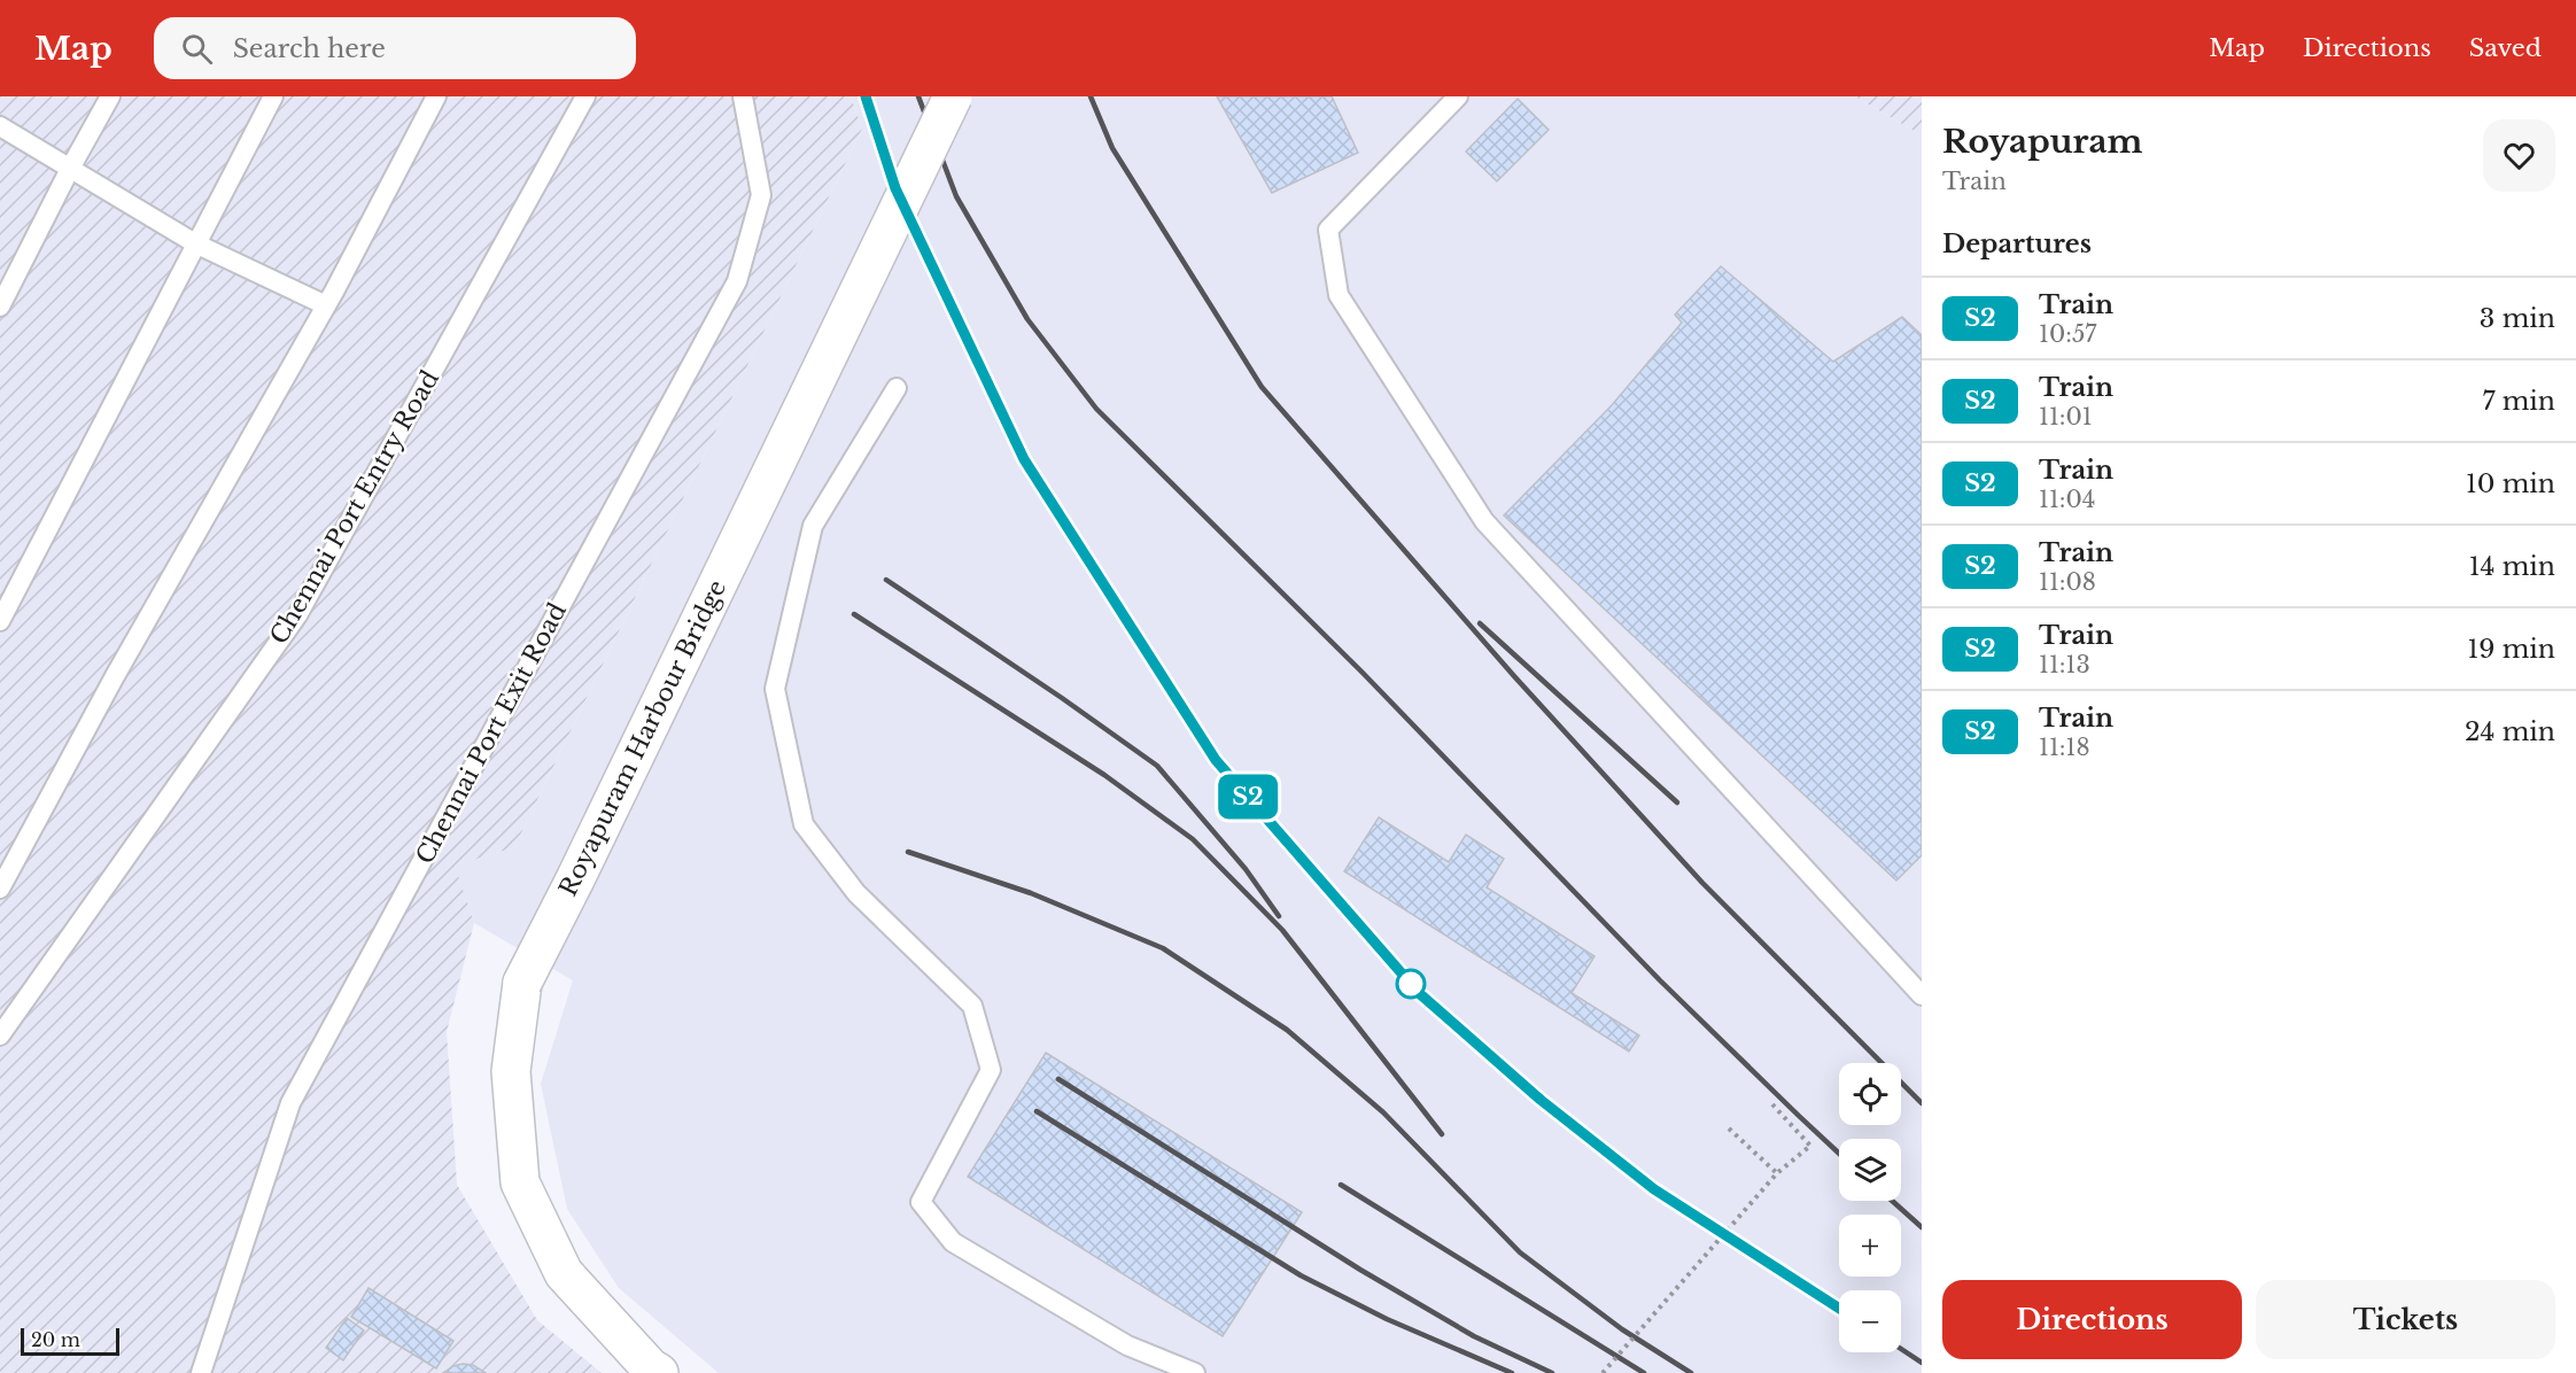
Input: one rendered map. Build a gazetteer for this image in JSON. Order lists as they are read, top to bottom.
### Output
{
  "streets": {
    "main road": ["Royapuram Harbour Bridge"],
    "lane": ["Chennai Port Entry Road", "Chennai Port Exit Road"]
  },
  "scale_bar": "20 m",
  "page": {
    "header": "Map",
    "search": "Search here",
    "nav": ["Map", "Directions", "Saved"],
    "on_map": "S2",
    "heading": [
      ["Royapuram", "Train"],
      "Departures"
    ],
    "list": [
      {
        "mark": "S2",
        "name": "Train",
        "note": "10:57",
        "value": "3 min"
      },
      {
        "mark": "S2",
        "name": "Train",
        "note": "11:01",
        "value": "7 min"
      },
      {
        "mark": "S2",
        "name": "Train",
        "note": "11:04",
        "value": "10 min"
      },
      {
        "mark": "S2",
        "name": "Train",
        "note": "11:08",
        "value": "14 min"
      },
      {
        "mark": "S2",
        "name": "Train",
        "note": "11:13",
        "value": "19 min"
      },
      {
        "mark": "S2",
        "name": "Train",
        "note": "11:18",
        "value": "24 min"
      }
    ],
    "map_buttons": ["+", "−"],
    "buttons": ["Directions", "Tickets"],
    "scale": "20 m"
  }
}
